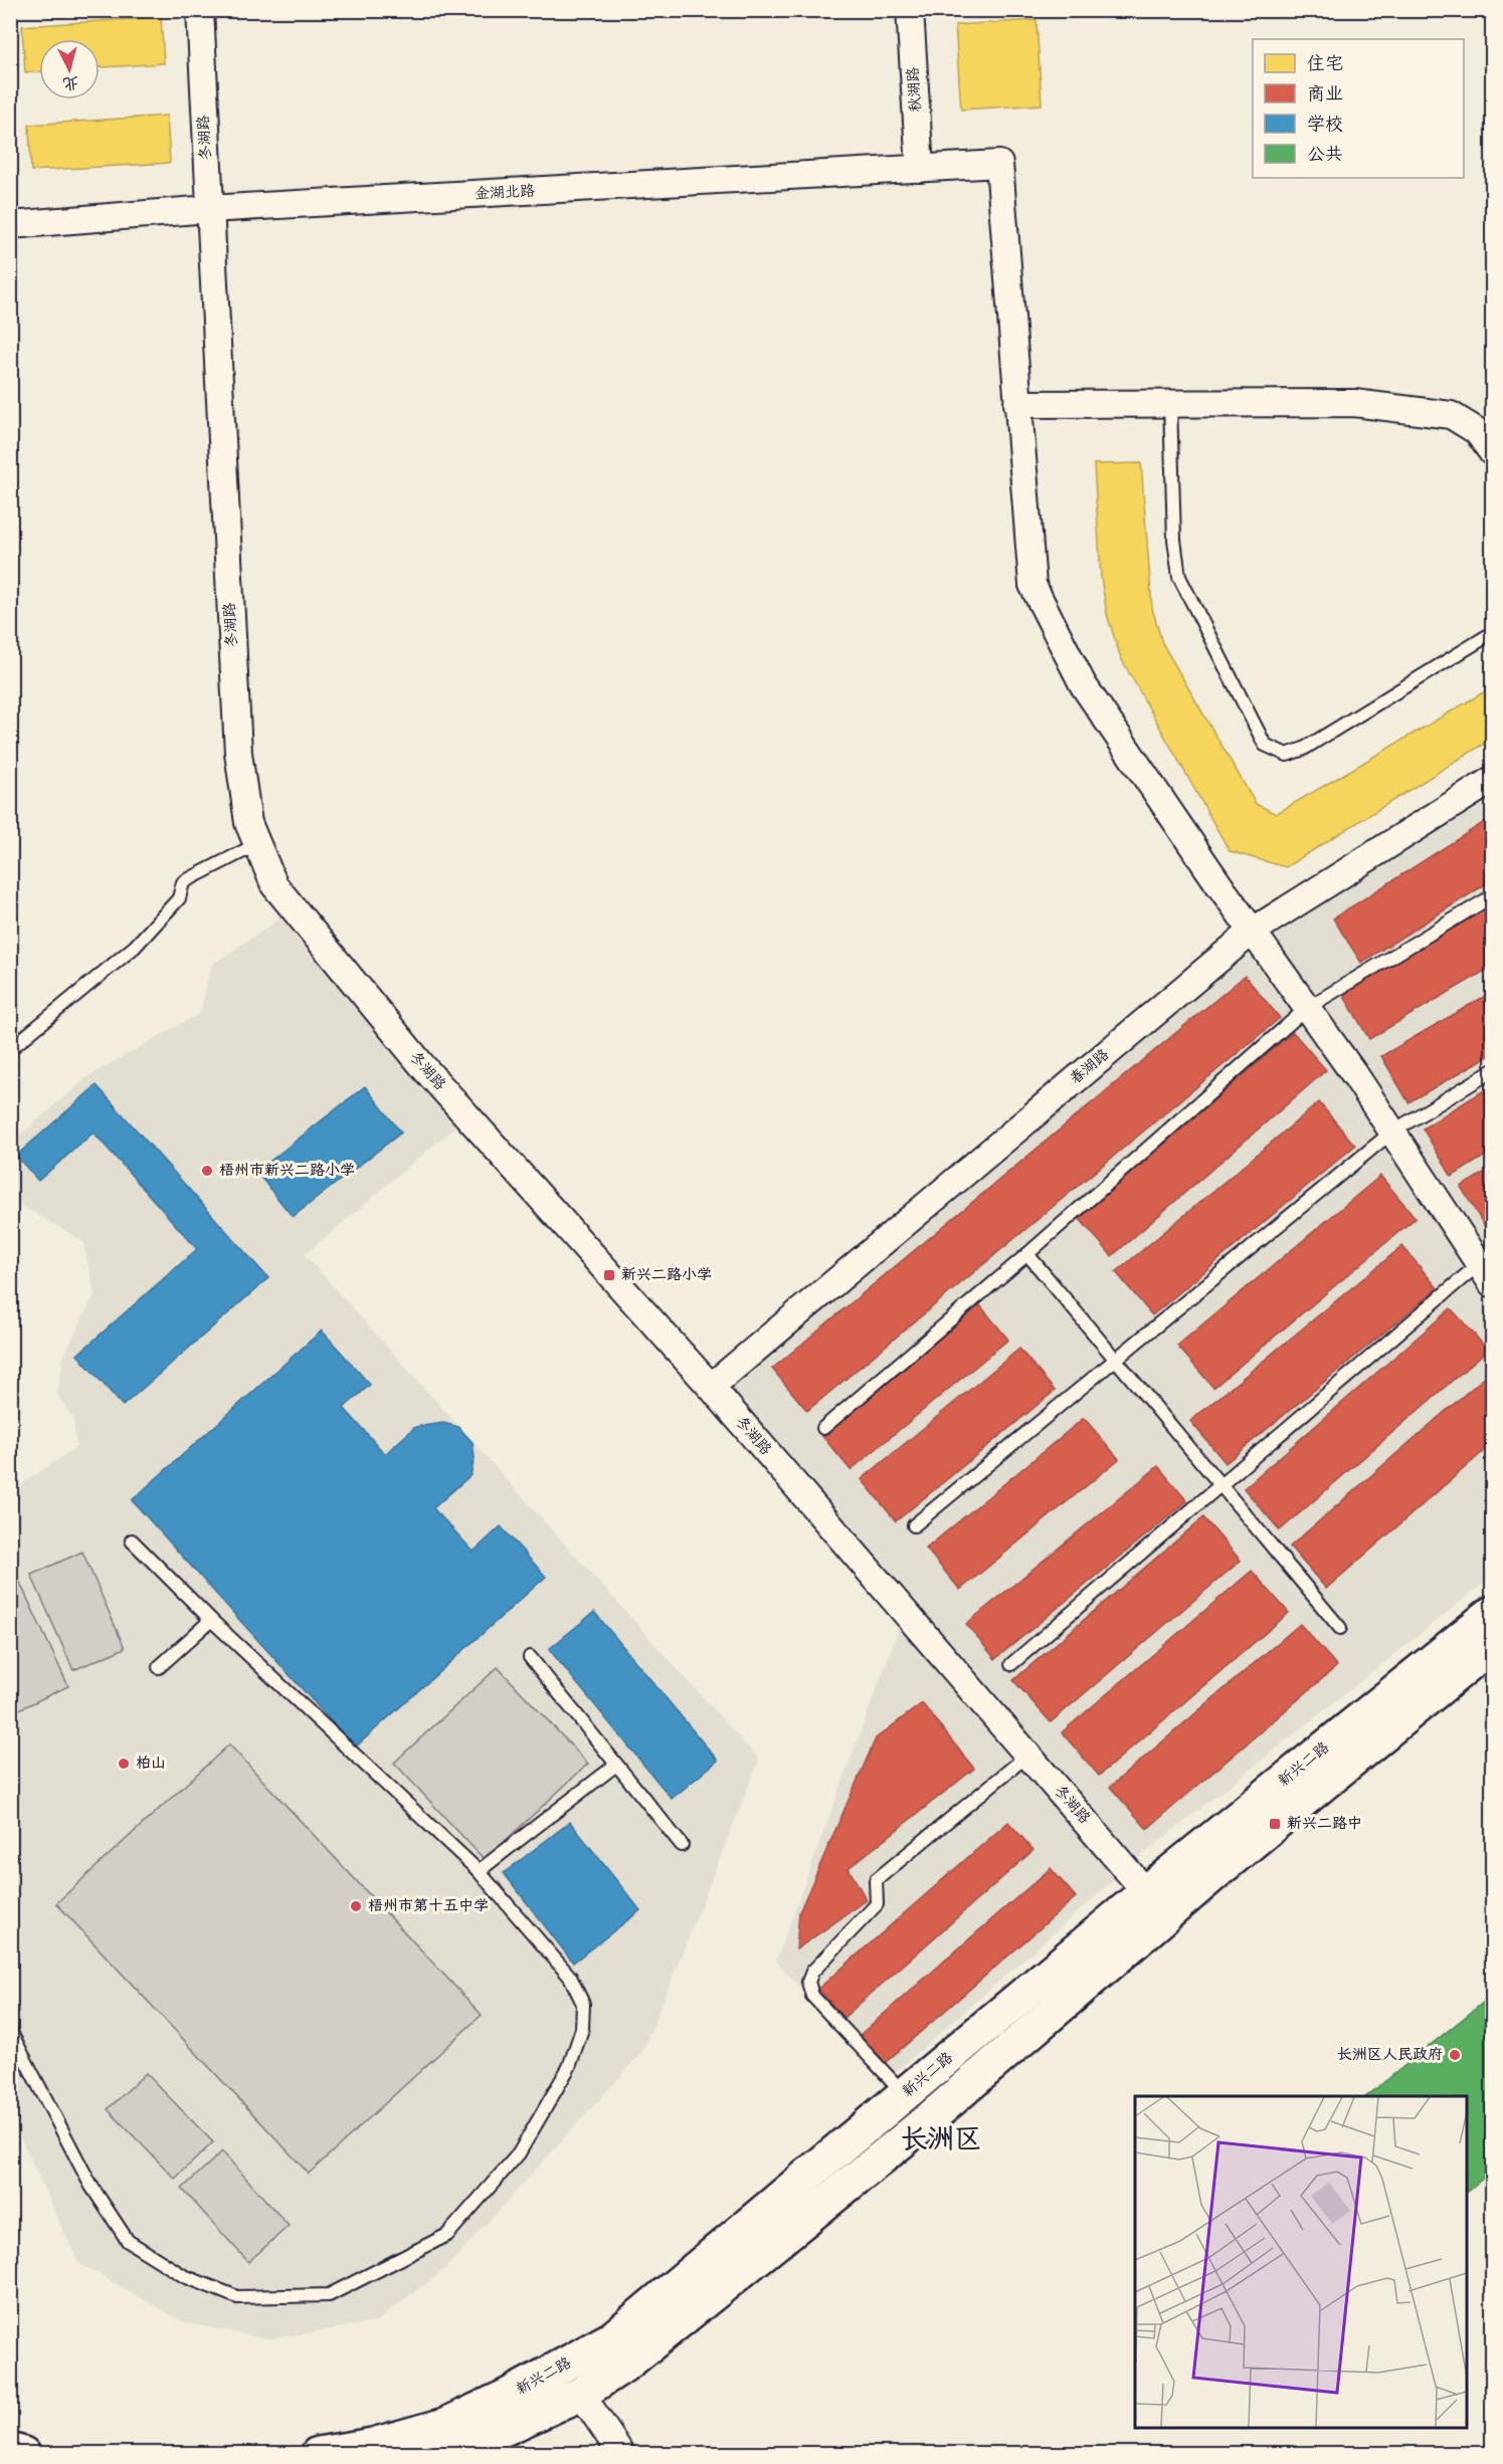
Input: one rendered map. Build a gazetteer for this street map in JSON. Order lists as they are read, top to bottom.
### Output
{
  "streets": {
    "main road": ["新兴二路"],
    "street": [
      "秋湖路",
      "冬湖路",
      "金湖北路",
      "春湖路"
    ]
  },
  "crossings": [
    ["秋湖路", "金湖北路"],
    ["冬湖路", "金湖北路"],
    ["冬湖路", "春湖路"],
    ["冬湖路", "新兴二路"]
  ],
  "districts": ["长洲区"],
  "places": {
    "other": [
      "梧州市新兴二路小学",
      "柏山",
      "梧州市第十五中学",
      "长洲区人民政府"
    ],
    "transit": ["新兴二路小学", "新兴二路中"]
  },
  "legend": [
    "住宅",
    "商业",
    "学校",
    "公共"
  ],
  "north": "bottom"
}
